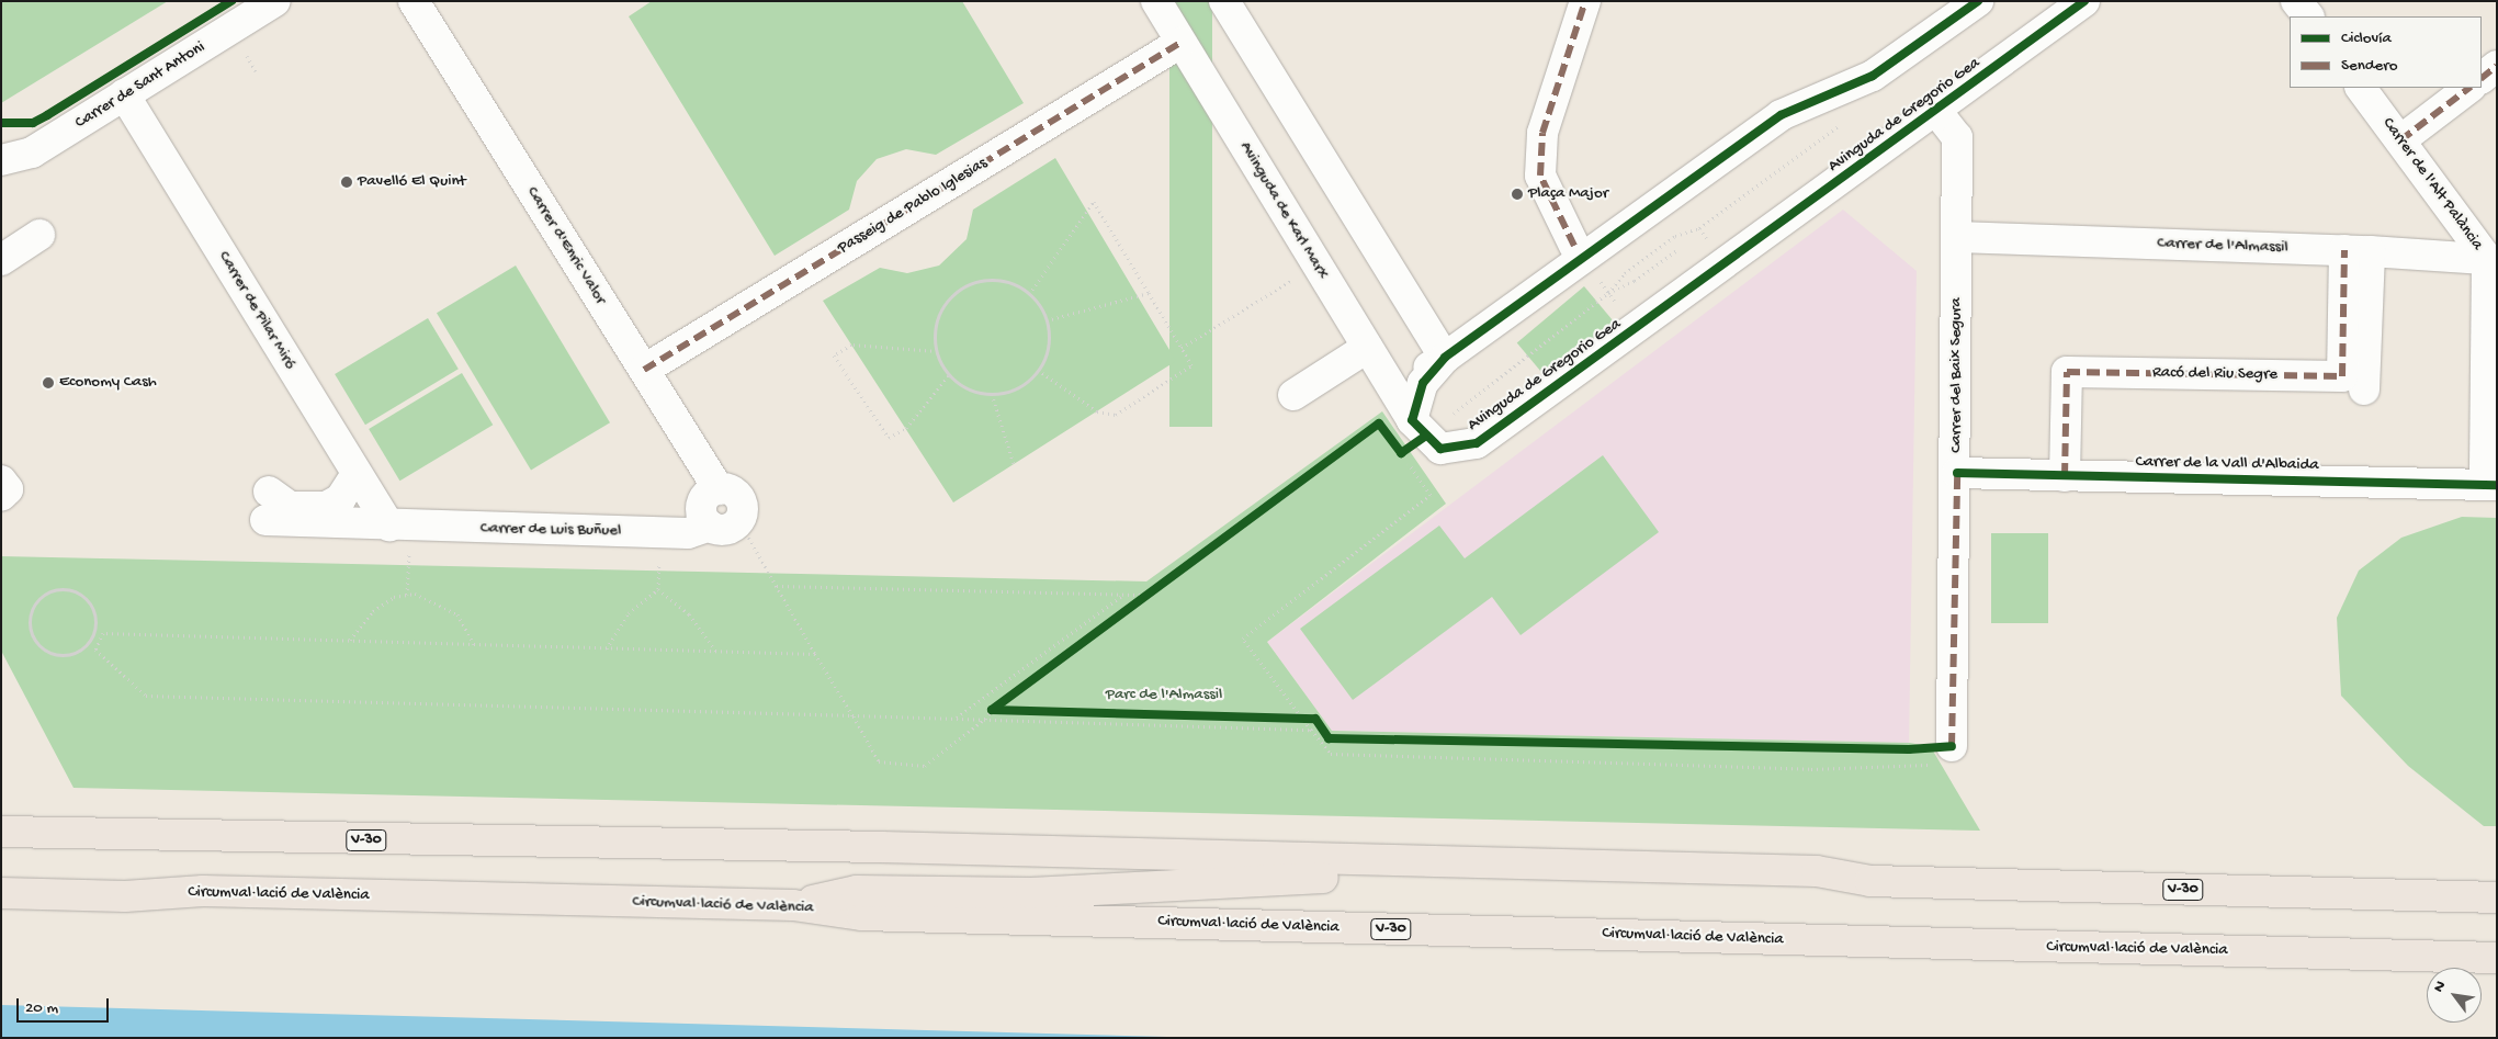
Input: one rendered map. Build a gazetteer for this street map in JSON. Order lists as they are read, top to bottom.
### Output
{
  "streets": {
    "highway": ["V-30", "Circumval·lació de València"],
    "street": [
      "Carrer de Sant Antoni",
      "Avinguda de Gregorio Gea",
      "Carrer de l'Alt Palància",
      "Passeig de Pablo Iglesias",
      "Avinguda de Karl Marx",
      "Carrer d'Enric Valor",
      "Carrer de l'Almassil",
      "Carrer de Pilar Miró",
      "Racó del Riu Segre",
      "Carrer del Baix Segura",
      "Carrer de la Vall d'Albaida",
      "Carrer de Luis Buñuel"
    ]
  },
  "crossings": [
    ["Carrer de Sant Antoni", "Carrer de Pilar Miró"],
    ["Avinguda de Gregorio Gea", "Avinguda de Karl Marx"],
    ["Avinguda de Gregorio Gea", "Carrer del Baix Segura"],
    ["Carrer de l'Alt Palància", "Carrer de l'Almassil"],
    ["Carrer de l'Alt Palància", "Carrer de la Vall d'Albaida"],
    ["Passeig de Pablo Iglesias", "Avinguda de Karl Marx"],
    ["Passeig de Pablo Iglesias", "Carrer d'Enric Valor"],
    ["Carrer d'Enric Valor", "Carrer de Luis Buñuel"],
    ["Carrer de l'Almassil", "Racó del Riu Segre"],
    ["Carrer de l'Almassil", "Carrer del Baix Segura"],
    ["Carrer de Pilar Miró", "Carrer de Luis Buñuel"],
    ["Racó del Riu Segre", "Carrer de la Vall d'Albaida"],
    ["Carrer del Baix Segura", "Carrer de la Vall d'Albaida"]
  ],
  "parks": ["Parc de l'Almassil"],
  "places": ["Pavelló El Quint", "Plaça Major", "Economy Cash"],
  "legend": ["Ciclovía", "Sendero"],
  "scale_bar": "20 m",
  "north": "top left"
}
